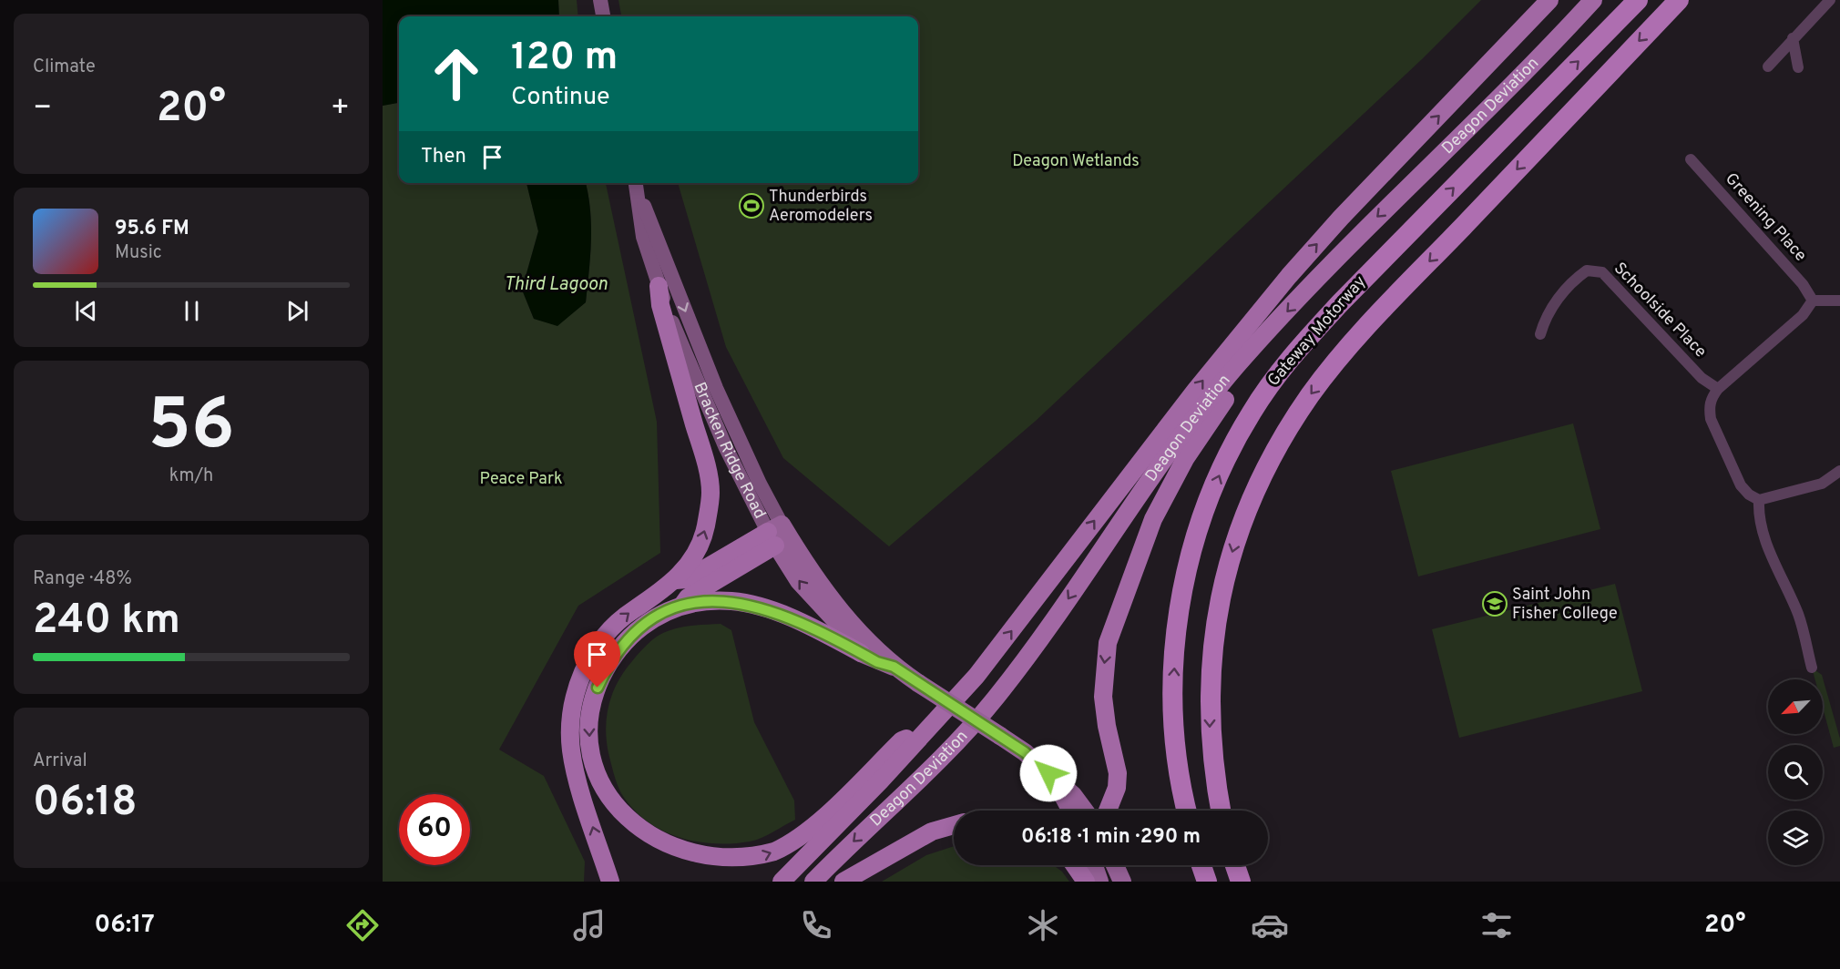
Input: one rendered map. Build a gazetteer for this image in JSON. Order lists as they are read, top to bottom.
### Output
{
  "streets": {
    "highway": ["Deagon Deviation", "Gateway Motorway"],
    "main road": ["Bracken Ridge Road"],
    "street": ["Greening Place", "Schoolside Place"]
  },
  "water": ["Third Lagoon"],
  "parks": ["Deagon Wetlands", "Peace Park"],
  "places": {
    "sports": ["Thunderbirds Aeromodelers"],
    "school or university": ["Saint John Fisher College"]
  },
  "north": "bottom left",
  "page": {
    "tile": [
      "Climate",
      ["56", "km/h"],
      ["Range · 48%", "240 km"],
      ["Arrival", "06:18"]
    ],
    "turn": ["120 m", "Continue"],
    "heat": ["−", "20°", "+"],
    "then": "Then",
    "song": ["95.6 FM", "Music"],
    "limit": "60",
    "trip": "06:18 · 1 min · 290 m",
    "tabs": ["06:17", "20°"]
  }
}
